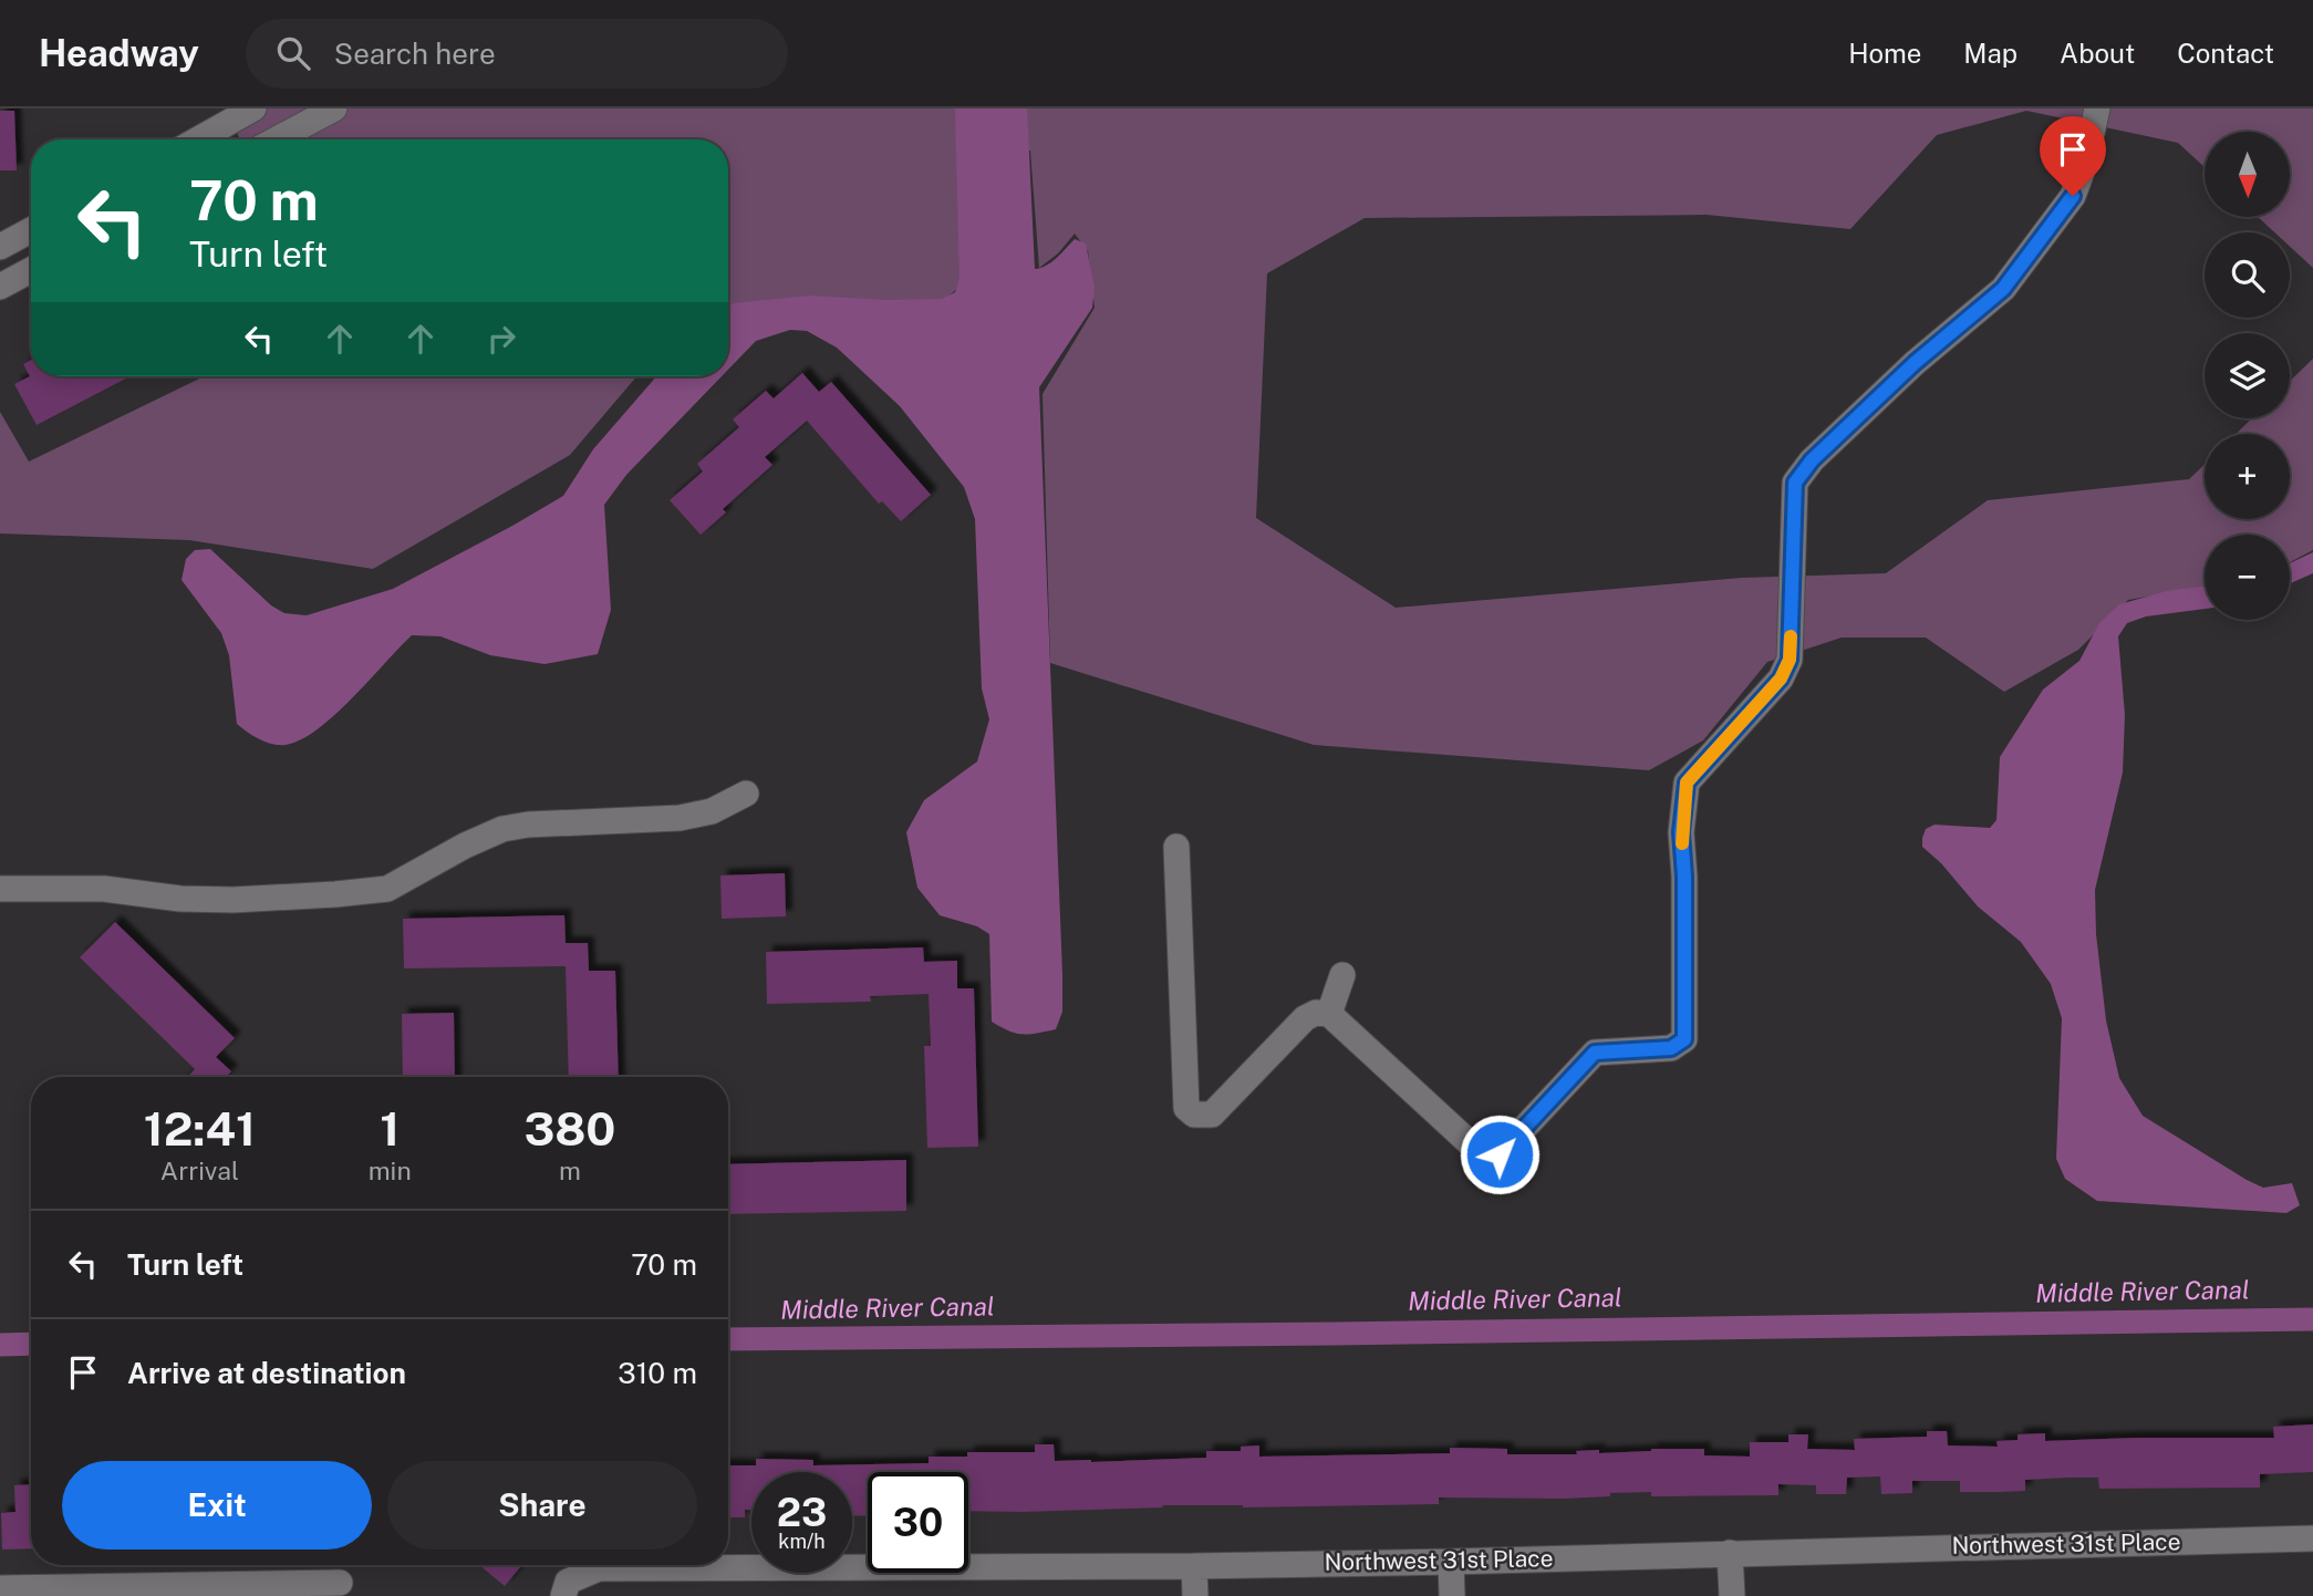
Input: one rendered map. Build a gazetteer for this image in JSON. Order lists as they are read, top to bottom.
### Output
{
  "streets": {
    "street": ["Northwest 31st Place"]
  },
  "water": ["Middle River Canal"],
  "north": "bottom",
  "page": {
    "header": "Headway",
    "search": "Search here",
    "nav": [
      "Home",
      "Map",
      "About",
      "Contact"
    ],
    "map_buttons": ["+", "−"],
    "turn": ["70 m", "Turn left"],
    "eta": [
      "12:41",
      "Arrival",
      "1",
      "min",
      "380",
      "m"
    ],
    "list": [
      {
        "name": "Turn left",
        "value": "70 m"
      },
      {
        "name": "Arrive at destination",
        "value": "310 m"
      }
    ],
    "buttons": ["Exit", "Share"],
    "speed": "23 km/h",
    "limit": "30"
  }
}
